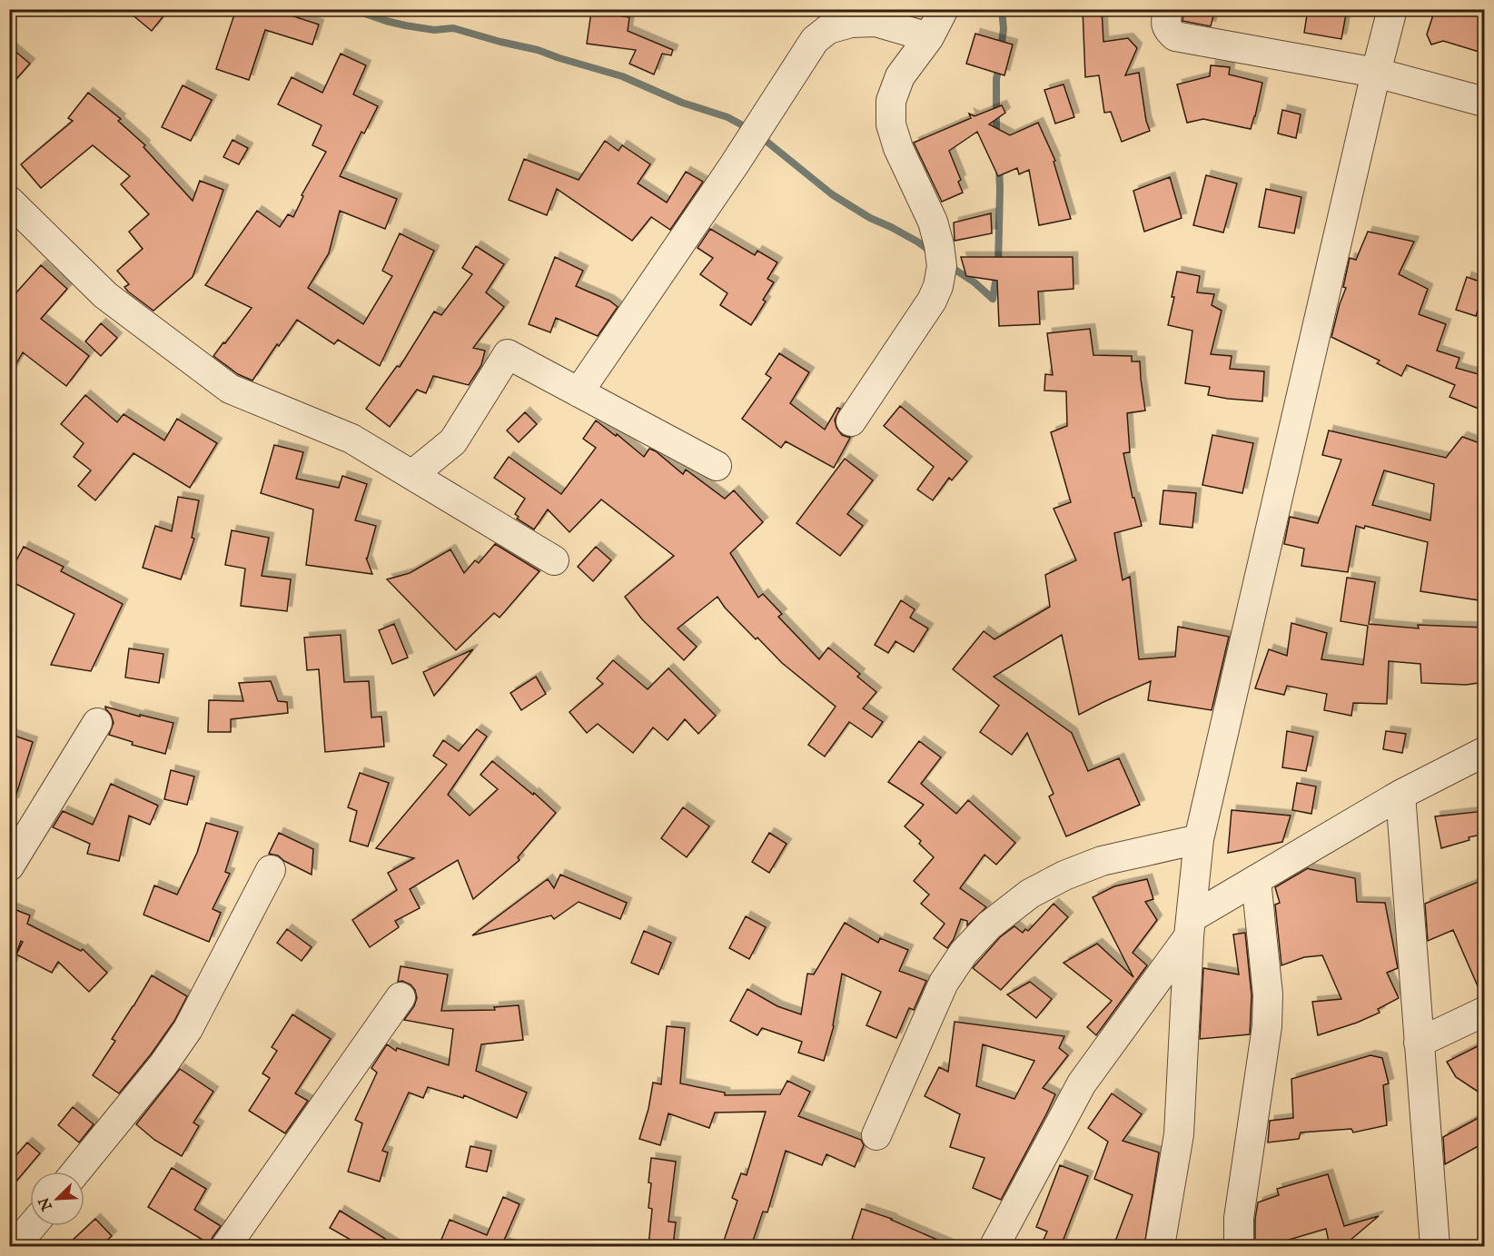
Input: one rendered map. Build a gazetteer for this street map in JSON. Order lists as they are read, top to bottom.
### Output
{
  "north": "bottom left"
}
